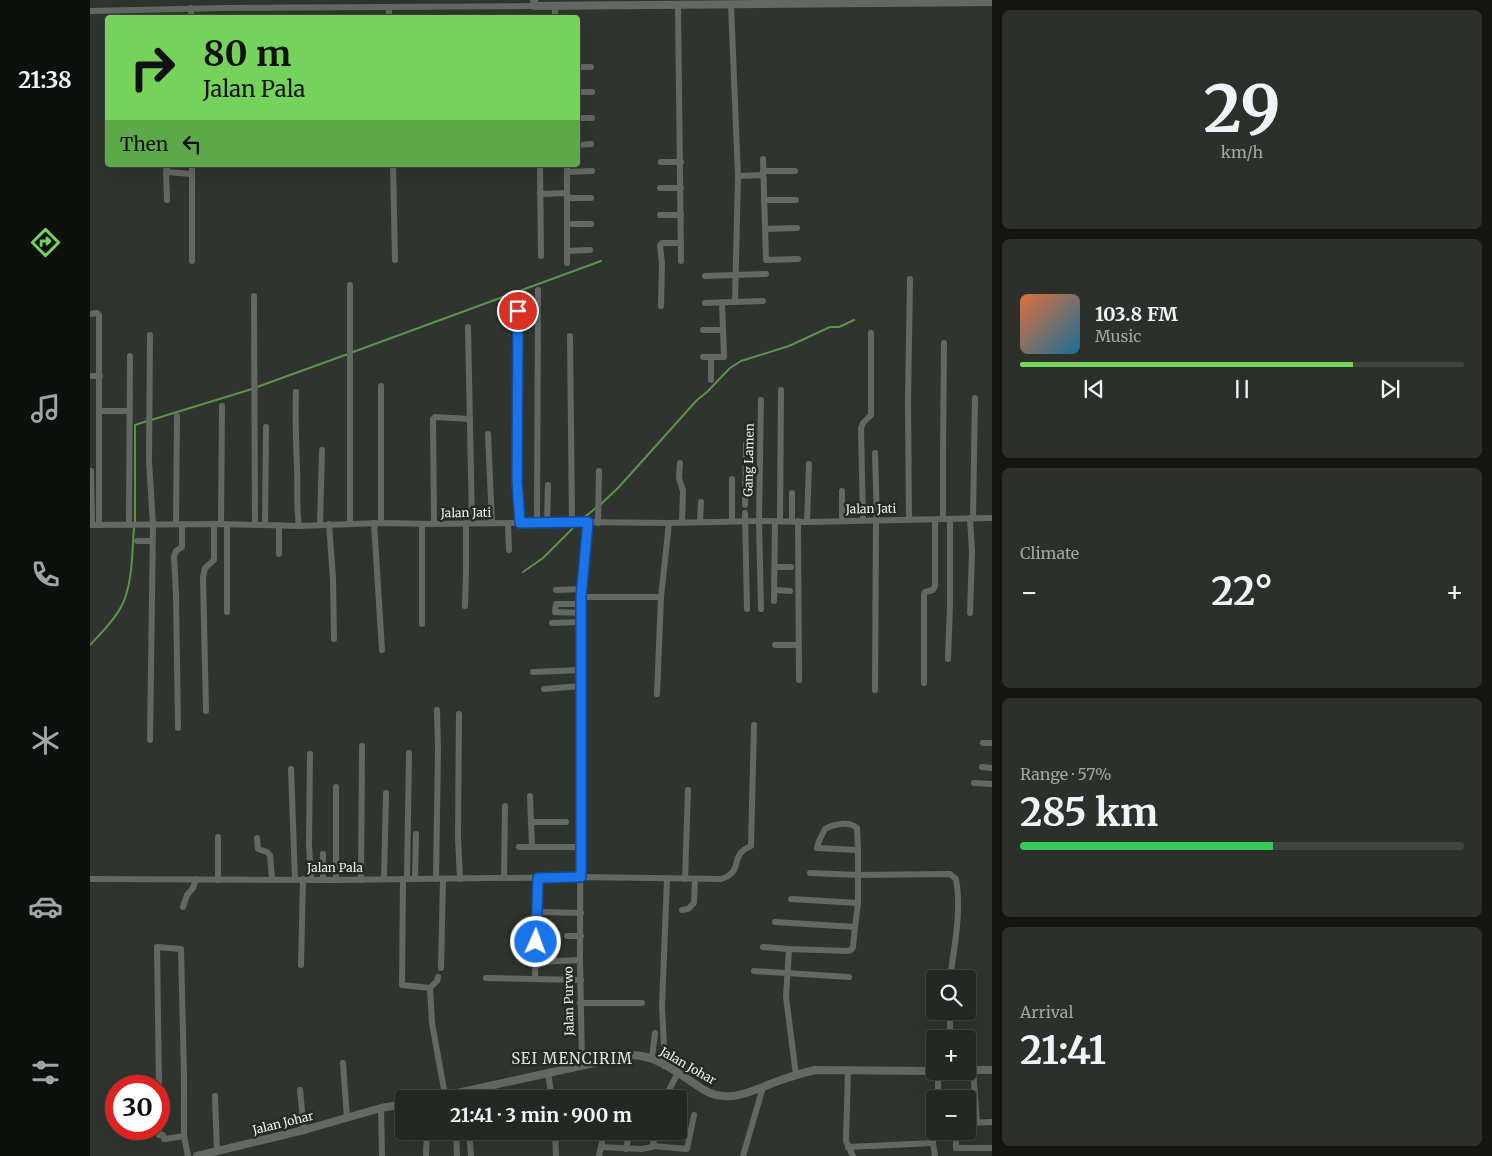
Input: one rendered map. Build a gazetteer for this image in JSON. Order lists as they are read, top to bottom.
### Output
{
  "streets": {
    "street": [
      "Gang Lamen",
      "Jalan Jati",
      "Jalan Pala",
      "Jalan Purwo",
      "Jalan Johar"
    ]
  },
  "crossings": [
    ["Gang Lamen", "Jalan Jati"],
    ["Jalan Jati", "Jalan Purwo"],
    ["Jalan Pala", "Jalan Purwo"],
    ["Jalan Purwo", "Jalan Johar"]
  ],
  "districts": ["SEI MENCIRIM"],
  "page": {
    "tabs": "21:38",
    "tile": [
      ["29", "km/h"],
      "Climate",
      ["Range · 57%", "285 km"],
      ["Arrival", "21:41"]
    ],
    "turn": ["80 m", "Jalan Pala"],
    "then": "Then",
    "song": ["103.8 FM", "Music"],
    "heat": ["−", "22°", "+"],
    "map_buttons": ["+", "−"],
    "limit": "30",
    "trip": "21:41 · 3 min · 900 m"
  }
}
